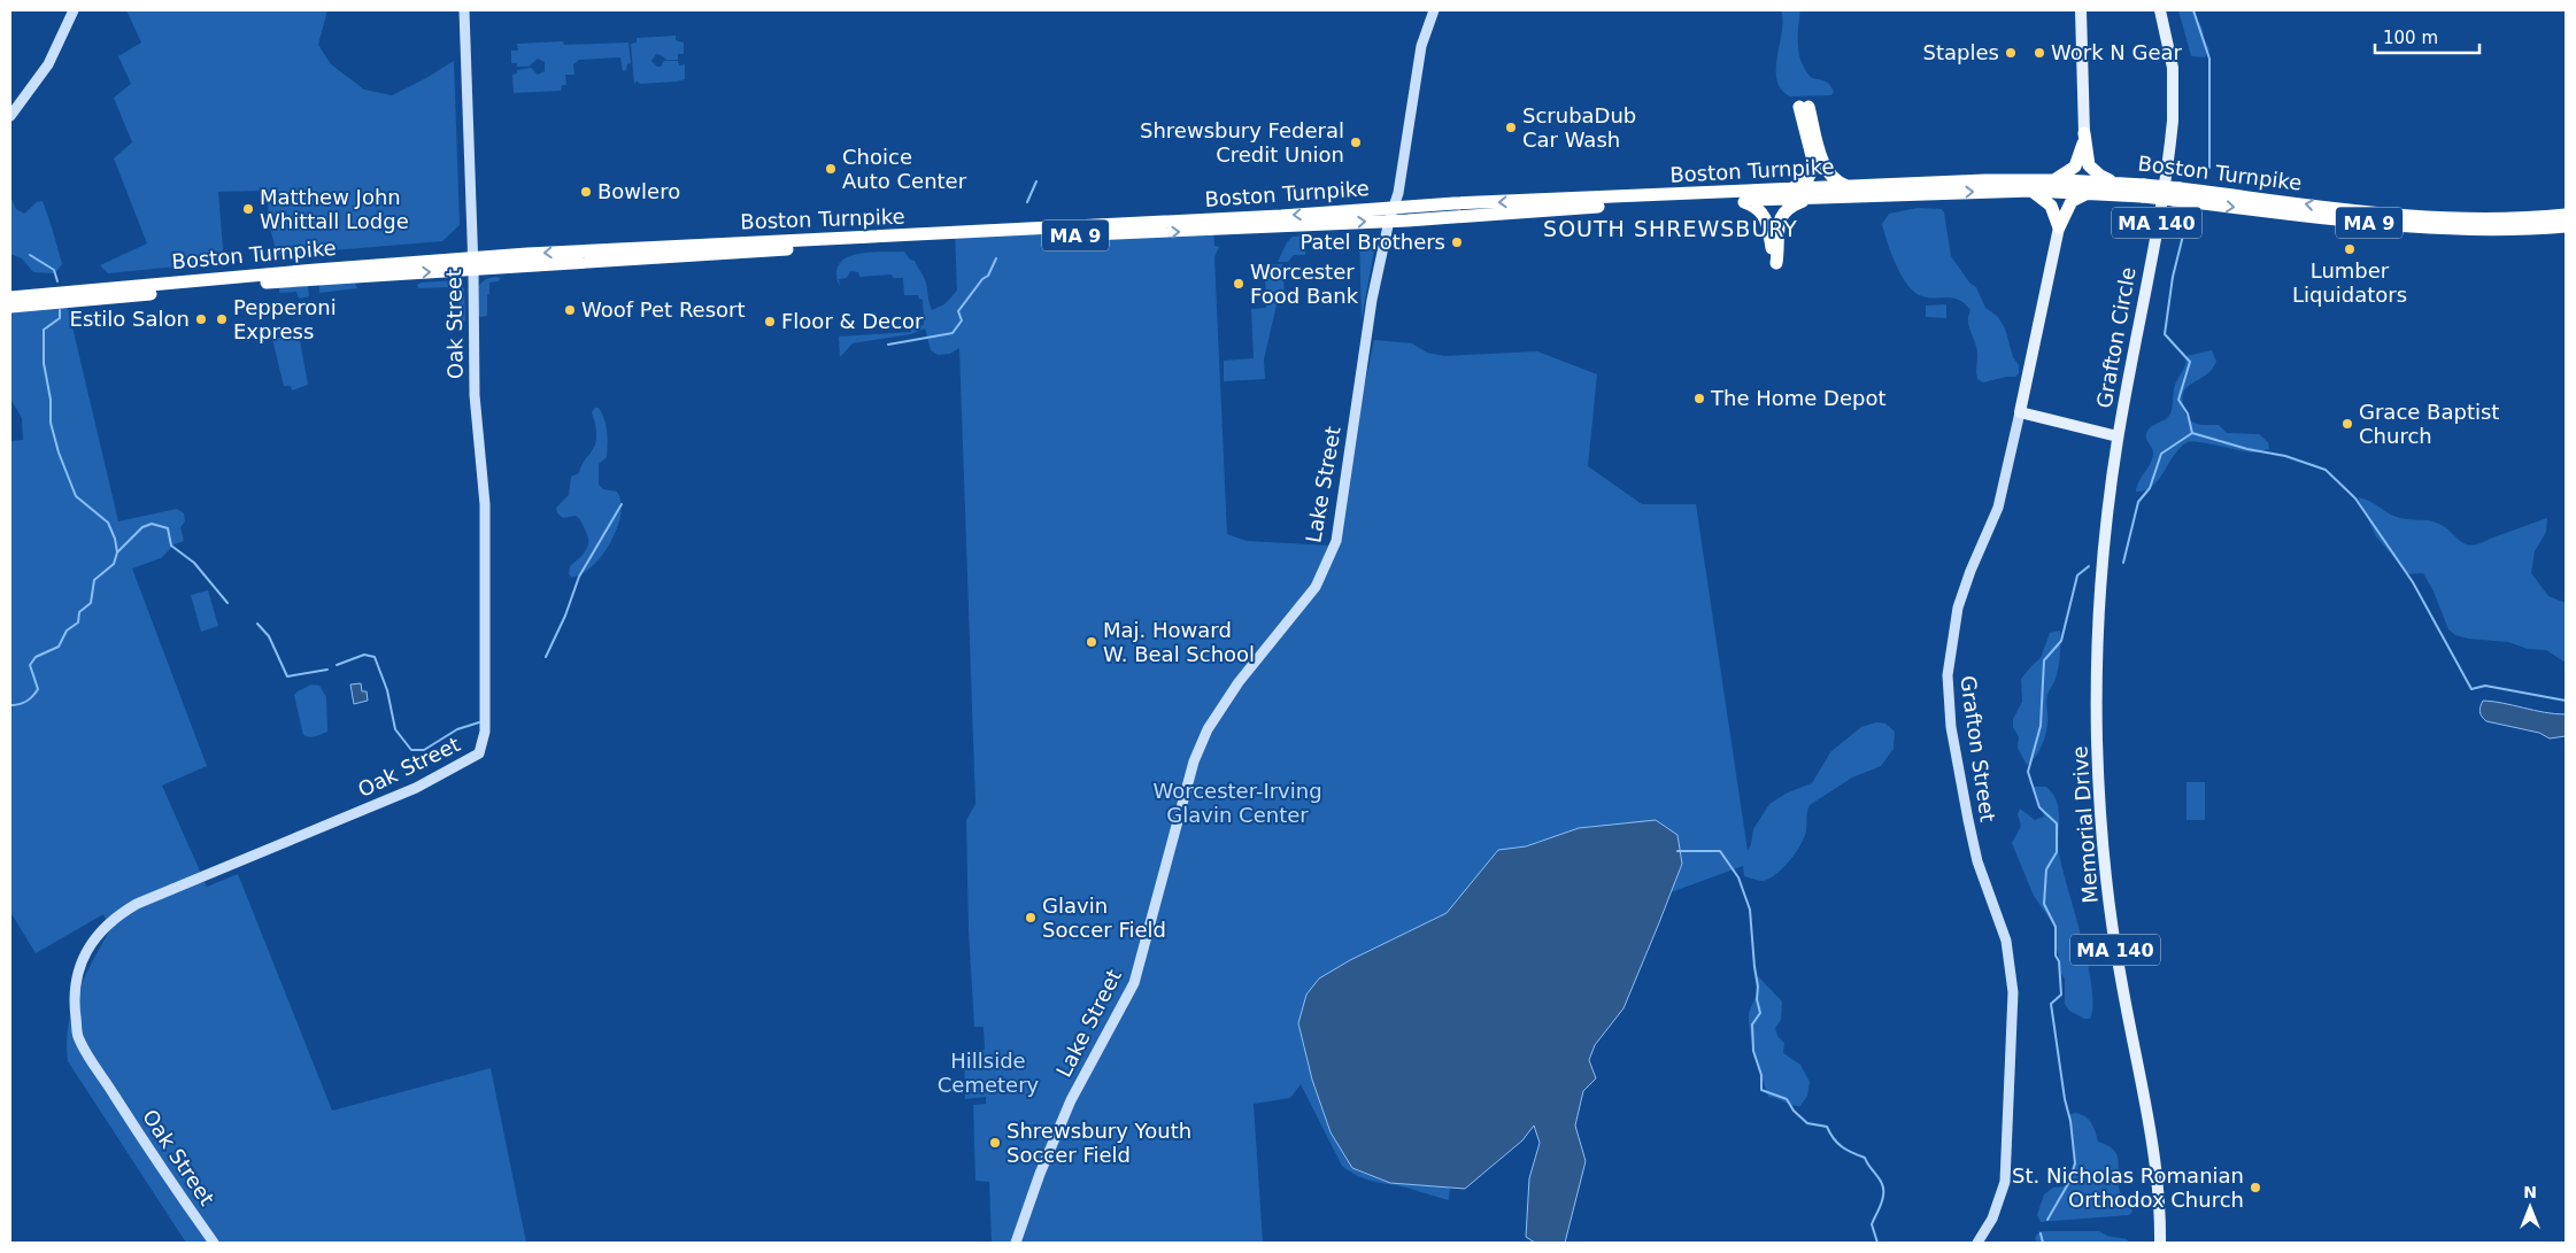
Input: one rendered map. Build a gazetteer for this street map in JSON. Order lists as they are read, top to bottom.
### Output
{
  "streets": {
    "highway": ["Boston Turnpike", "MA 9"],
    "main road": [
      "MA 140",
      "Grafton Circle",
      "Grafton Street",
      "Memorial Drive"
    ],
    "street": ["Oak Street", "Lake Street"]
  },
  "crossings": [
    ["Boston Turnpike", "Oak Street"],
    ["Boston Turnpike", "Lake Street"],
    ["Grafton Circle", "Grafton Street"],
    ["Grafton Circle", "Memorial Drive"]
  ],
  "districts": ["SOUTH SHREWSBURY"],
  "parks": ["Worcester-Irving Glavin Center", "Hillside Cemetery"],
  "places": [
    "Staples",
    "Work N Gear",
    "ScrubaDub Car Wash",
    "Shrewsbury Federal Credit Union",
    "Choice Auto Center",
    "Bowlero",
    "Matthew John Whittall Lodge",
    "Patel Brothers",
    "Lumber Liquidators",
    "Worcester Food Bank",
    "Woof Pet Resort",
    "Estilo Salon",
    "Pepperoni Express",
    "Floor & Decor",
    "The Home Depot",
    "Grace Baptist Church",
    "Maj. Howard W. Beal School",
    "Glavin Soccer Field",
    "Shrewsbury Youth Soccer Field",
    "St. Nicholas Romanian Orthodox Church"
  ],
  "scale_bar": "100 m",
  "north": "top"
}
